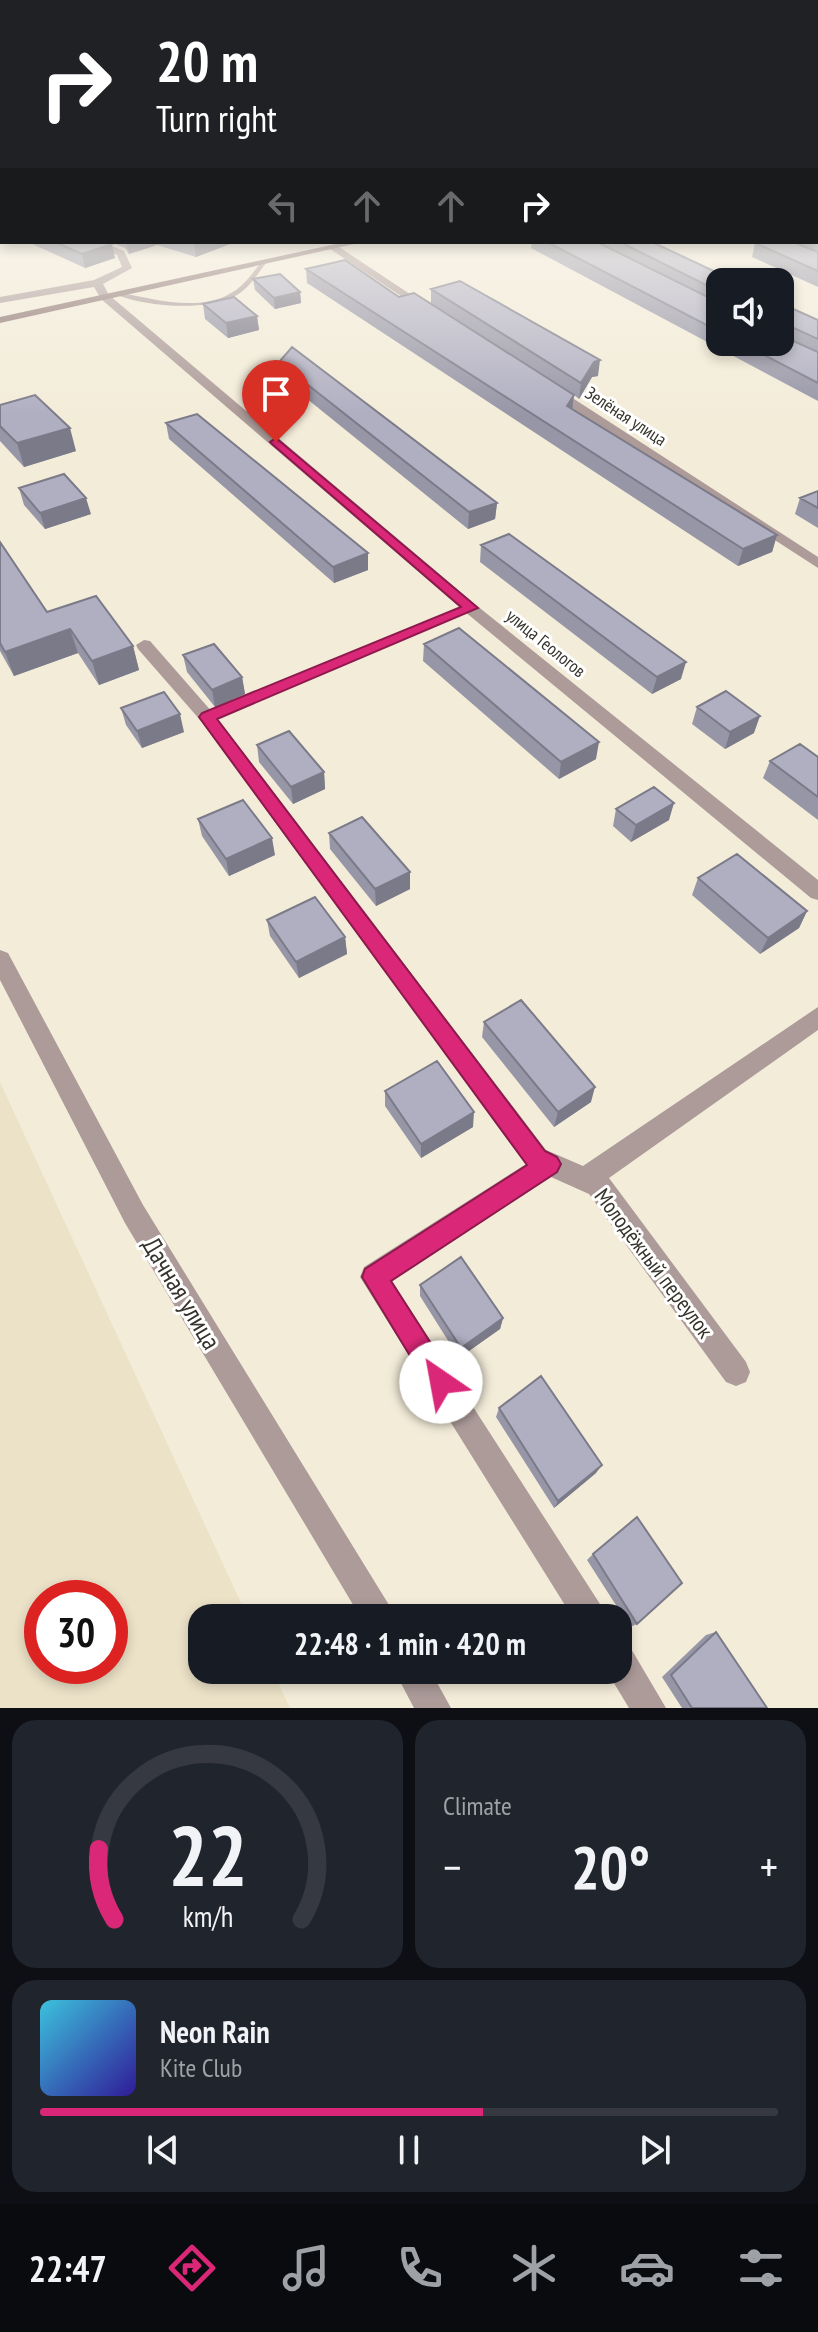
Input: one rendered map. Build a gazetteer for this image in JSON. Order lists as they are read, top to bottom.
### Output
{
  "streets": {
    "street": [
      "Зелёная улица",
      "улица Геологов",
      "Молодёжный переулок",
      "Дачная улица"
    ]
  },
  "page": {
    "turn": ["20 m", "Turn right"],
    "limit": "30",
    "trip": "22:48 · 1 min · 420 m",
    "tile": "Climate",
    "heat": ["−", "20°", "+"],
    "song": ["Neon Rain", "Kite Club"],
    "tabs": "22:47",
    "gauge": ["22", "km/h"]
  }
}
